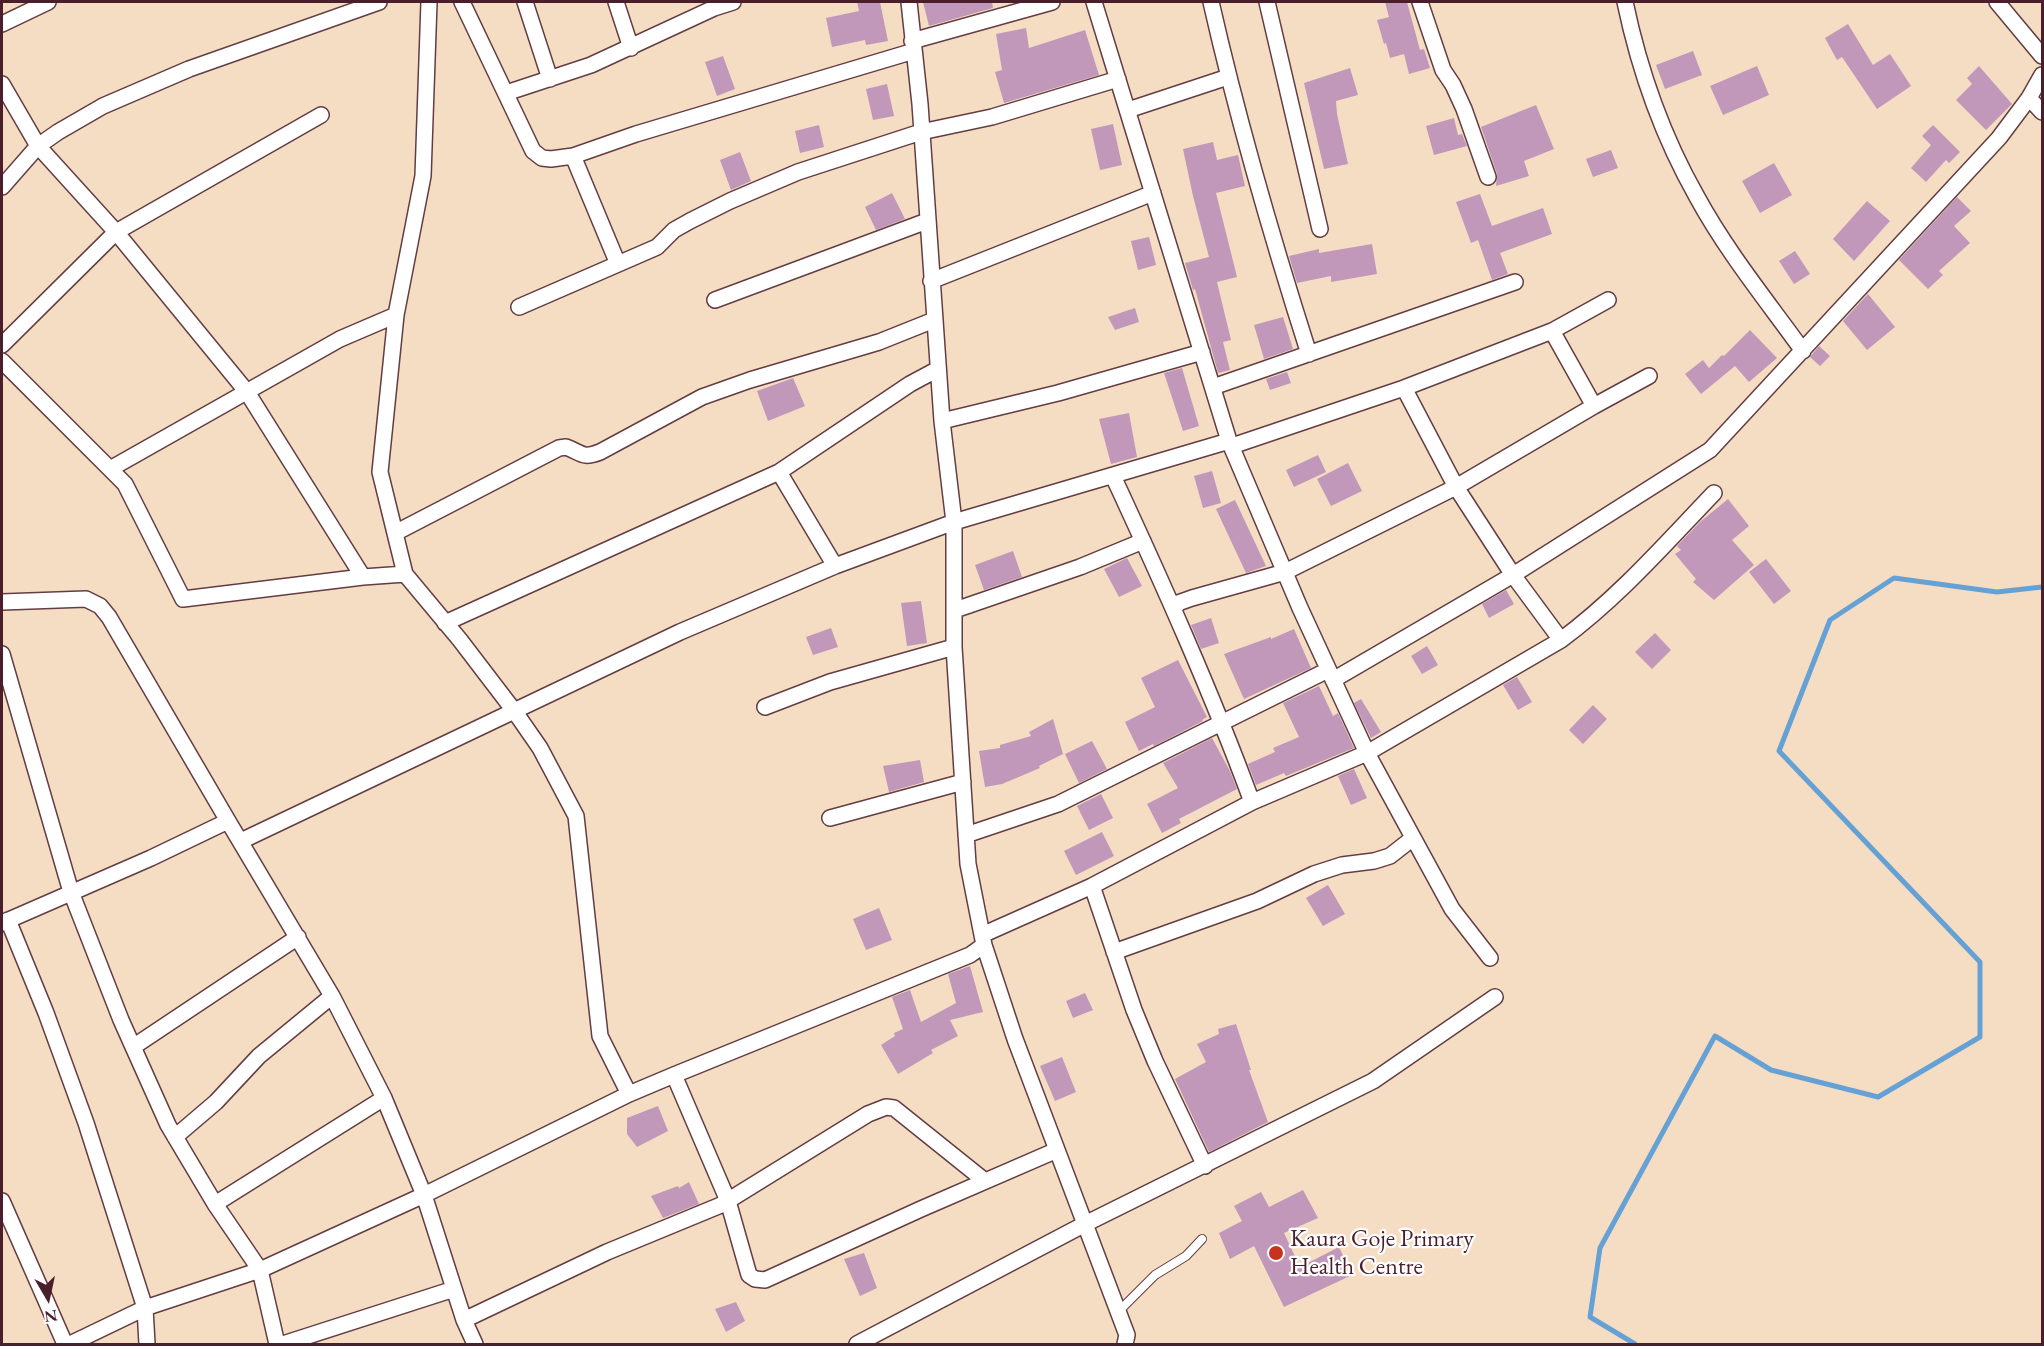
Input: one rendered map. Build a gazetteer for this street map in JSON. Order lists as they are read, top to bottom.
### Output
{
  "places": ["Kaura Goje Primary Health Centre"],
  "north": "bottom"
}
